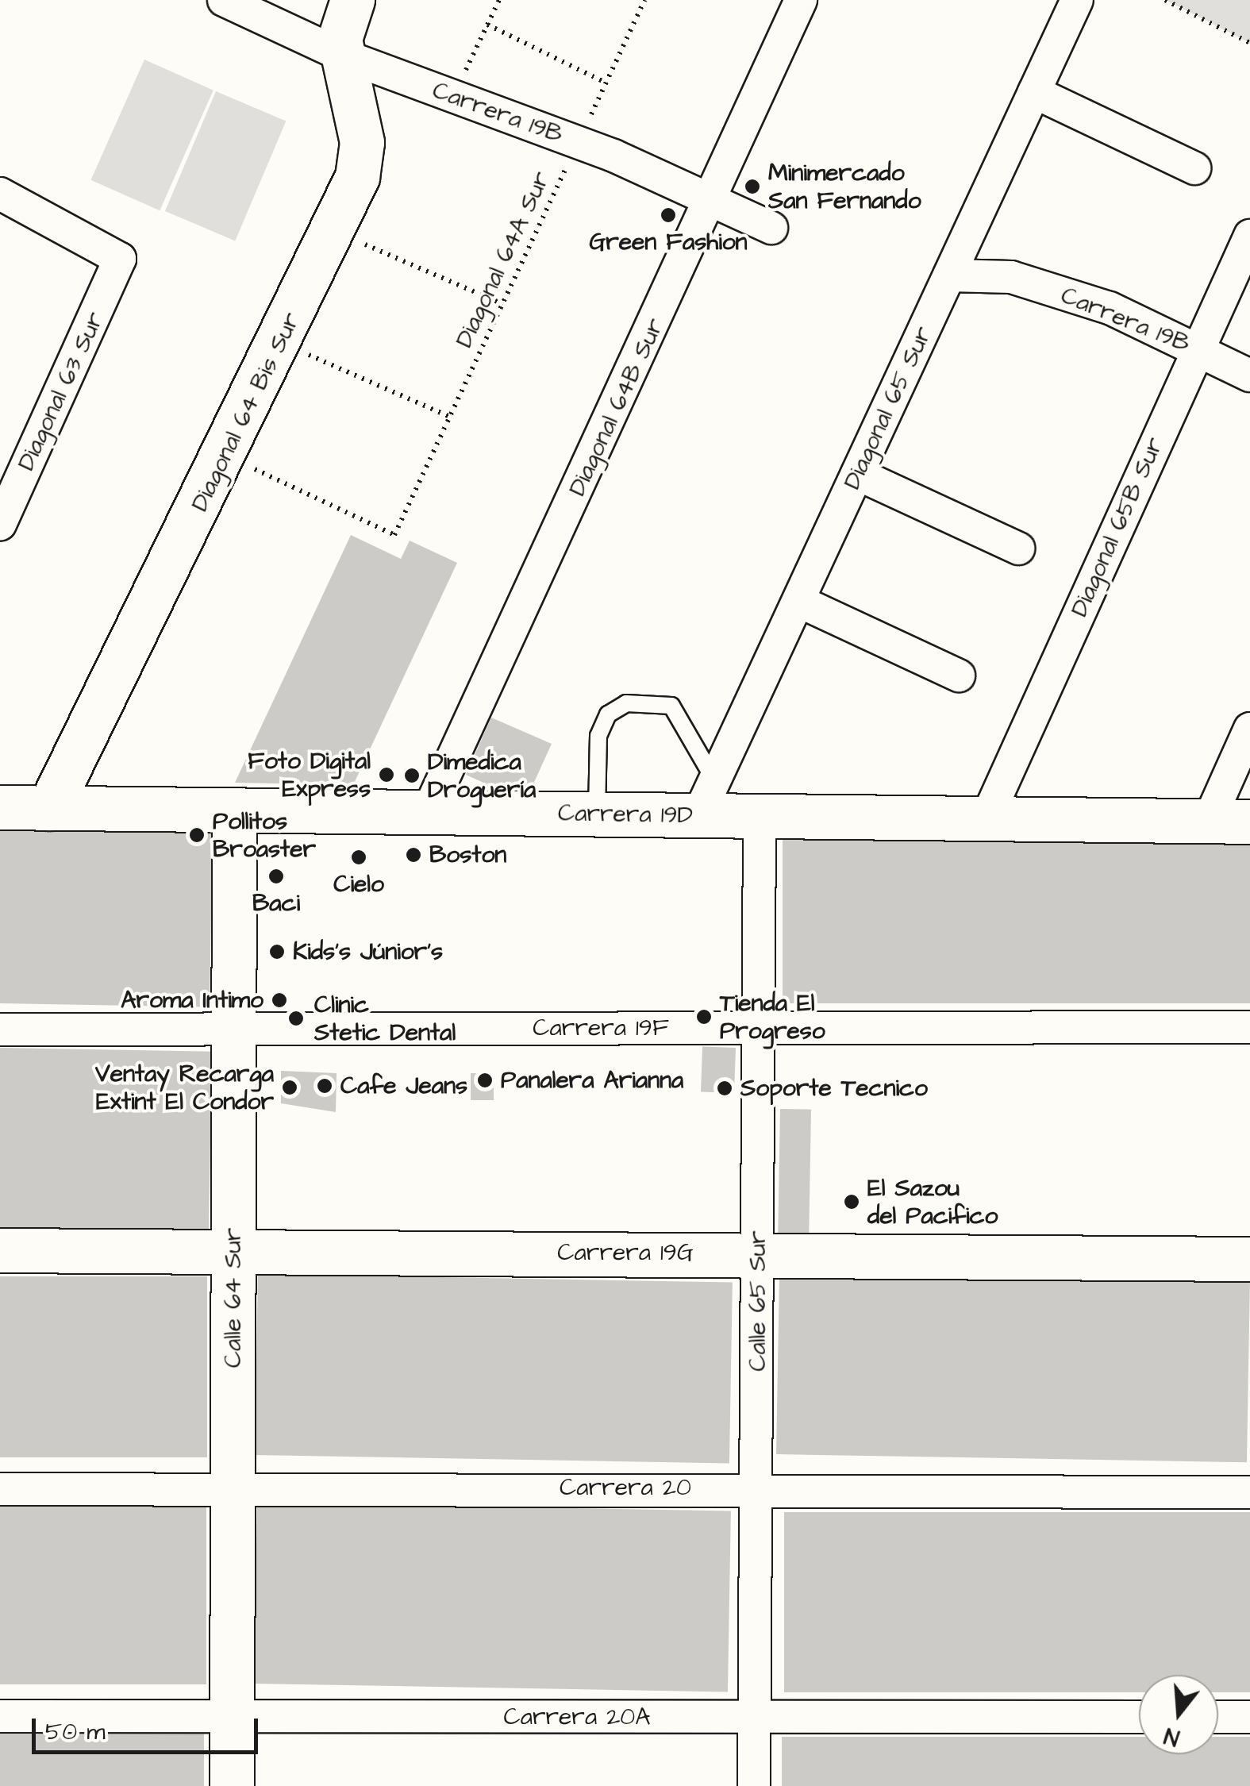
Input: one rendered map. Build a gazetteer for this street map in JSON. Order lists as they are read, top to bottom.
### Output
{
  "streets": {
    "street": [
      "Carrera 19B",
      "Diagonal 63 Sur",
      "Diagonal 64B Sur",
      "Diagonal 65 Sur",
      "Diagonal 64 Bis Sur",
      "Diagonal 65B Sur",
      "Carrera 19D",
      "Carrera 19F",
      "Carrera 19G",
      "Calle 64 Sur",
      "Calle 65 Sur",
      "Carrera 20",
      "Carrera 20A"
    ],
    "path": ["Diagonal 64A Sur"]
  },
  "crossings": [
    ["Carrera 19B", "Diagonal 64A Sur"],
    ["Carrera 19B", "Diagonal 64B Sur"],
    ["Carrera 19B", "Diagonal 65 Sur"],
    ["Carrera 19B", "Diagonal 64 Bis Sur"],
    ["Carrera 19B", "Diagonal 65B Sur"],
    ["Diagonal 64A Sur", "Diagonal 64 Bis Sur"],
    ["Diagonal 64B Sur", "Carrera 19D"],
    ["Diagonal 65 Sur", "Carrera 19D"],
    ["Diagonal 64 Bis Sur", "Carrera 19D"],
    ["Diagonal 65B Sur", "Carrera 19D"],
    ["Carrera 19D", "Calle 64 Sur"],
    ["Carrera 19D", "Calle 65 Sur"],
    ["Carrera 19F", "Calle 64 Sur"],
    ["Carrera 19F", "Calle 65 Sur"],
    ["Carrera 19G", "Calle 64 Sur"],
    ["Carrera 19G", "Calle 65 Sur"],
    ["Calle 64 Sur", "Carrera 20"],
    ["Calle 64 Sur", "Carrera 20A"],
    ["Calle 65 Sur", "Carrera 20"],
    ["Calle 65 Sur", "Carrera 20A"]
  ],
  "places": [
    "Minimercado San Fernando",
    "Green Fashion",
    "Foto Digital Express",
    "Dimedica Droguería",
    "Pollitos Broaster",
    "Boston",
    "Cielo",
    "Baci",
    "Kids's Júnior's",
    "Aroma Intimo",
    "Tienda El Progreso",
    "Clinic Stetic Dental",
    "Panalera Arianna",
    "Cafe Jeans",
    "Ventay Recarga Extint El Condor",
    "Soporte Tecnico",
    "El Sazou del Pacifico"
  ],
  "scale_bar": "50 m",
  "north": "bottom"
}
